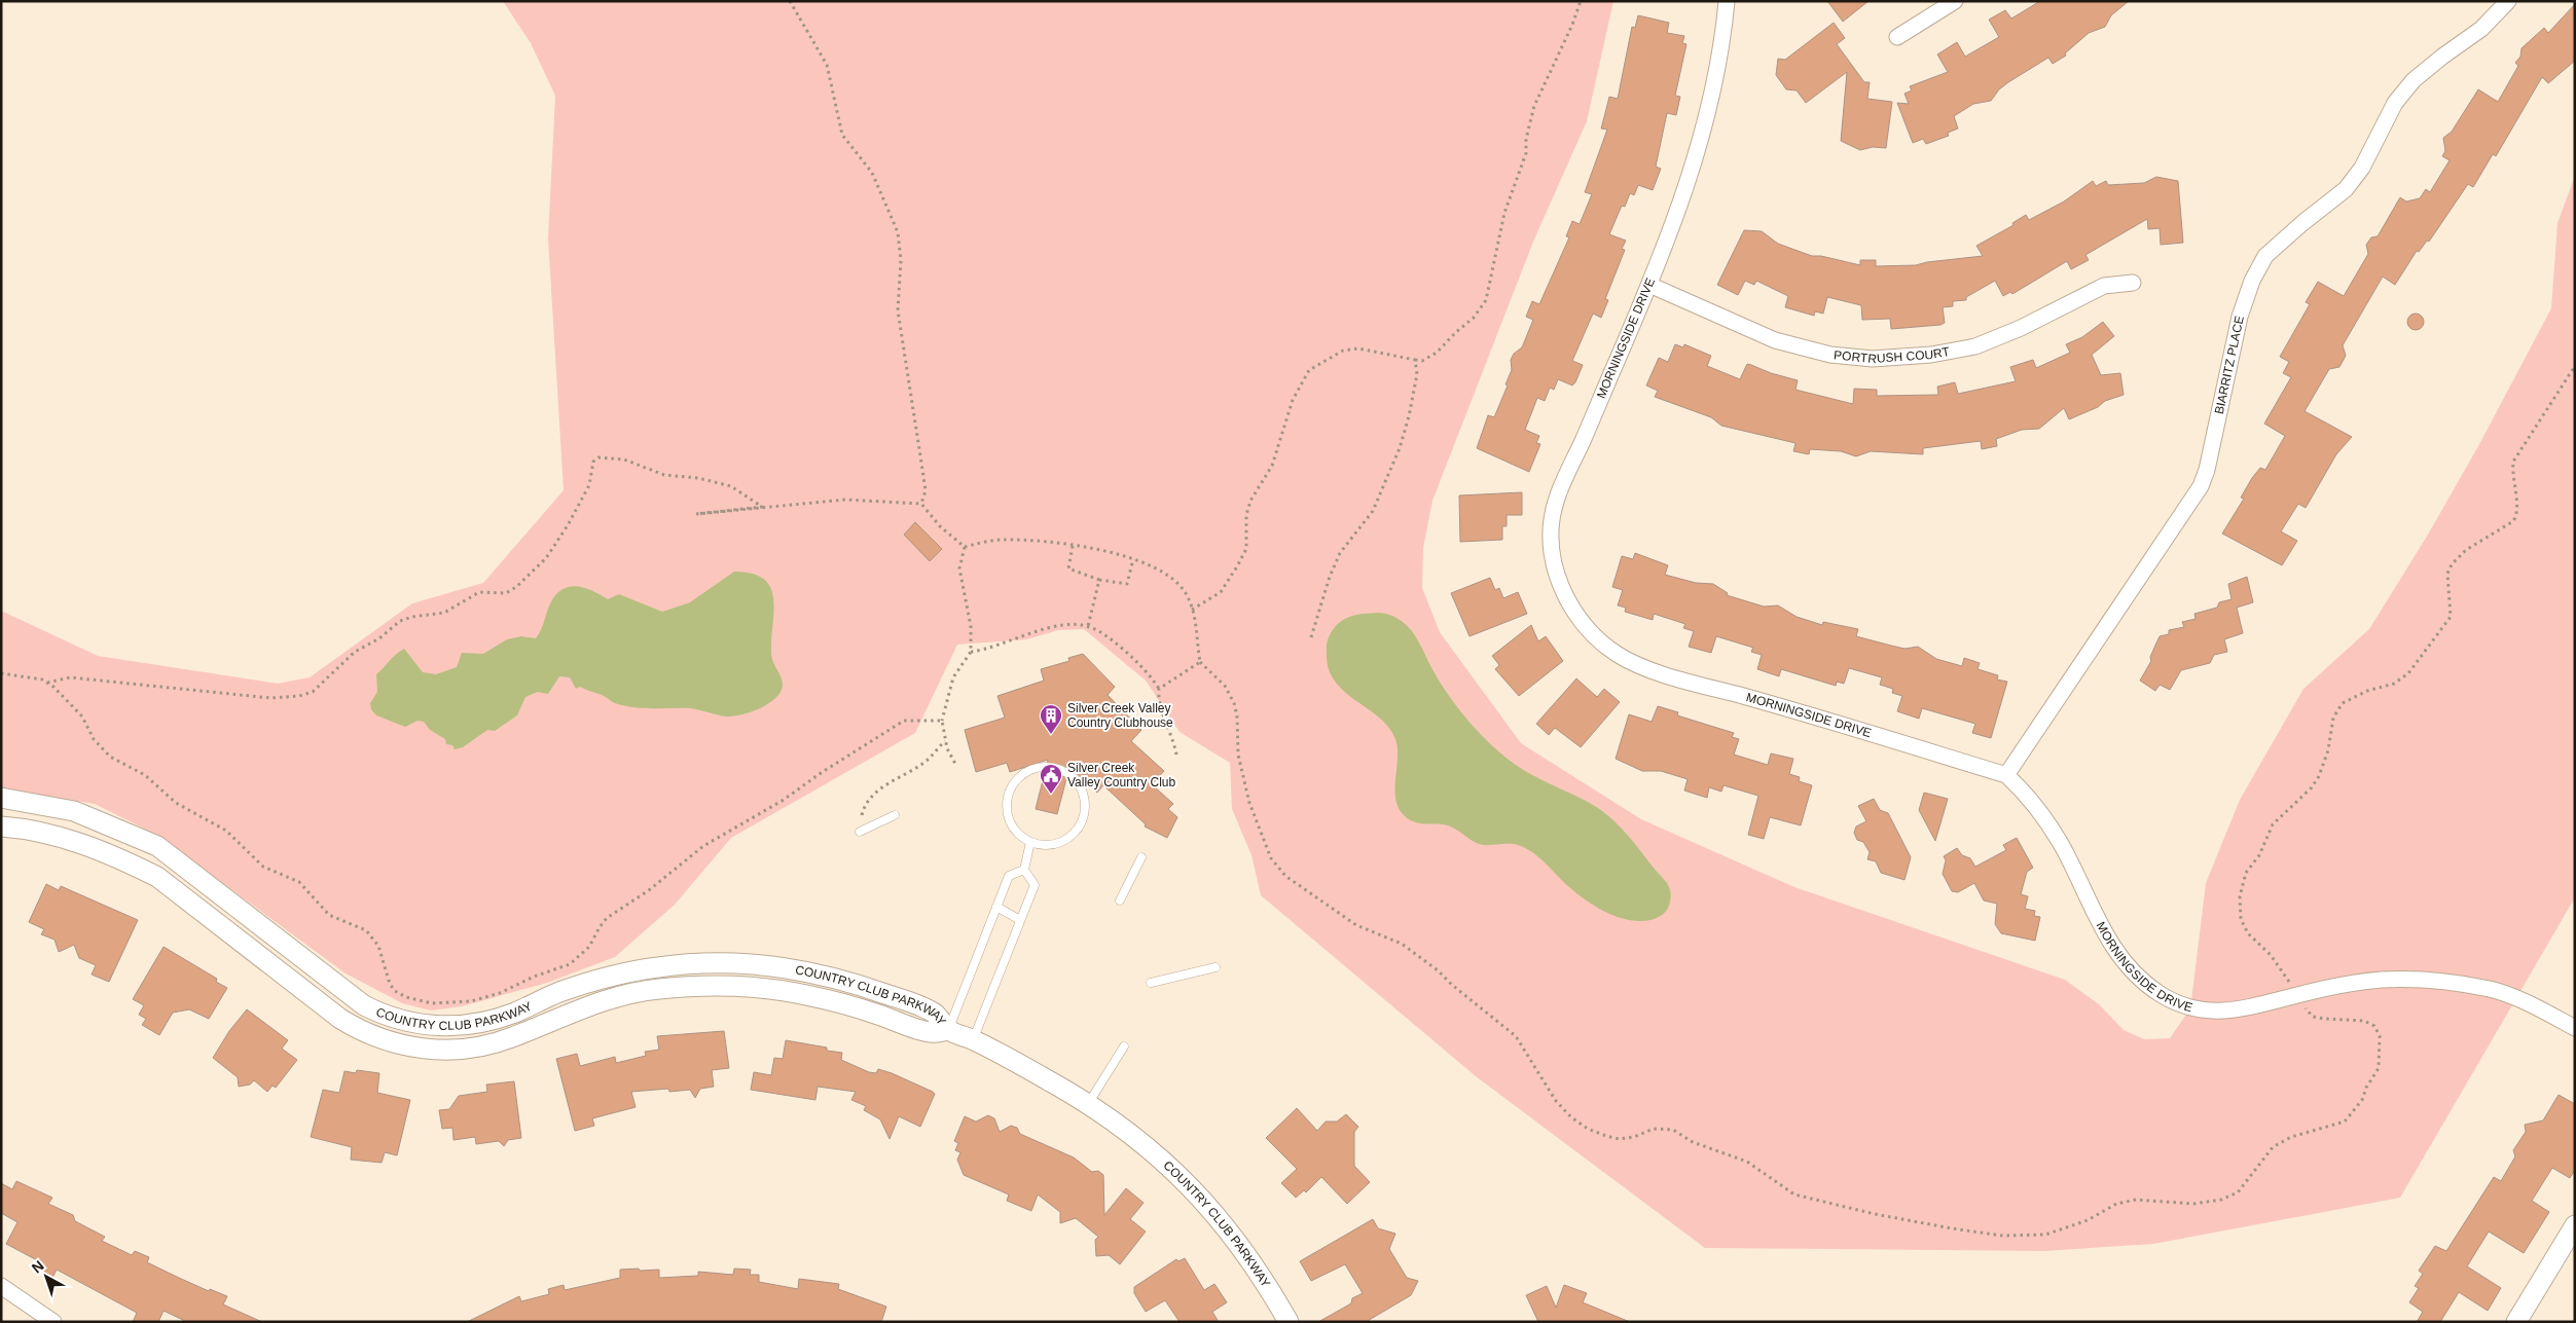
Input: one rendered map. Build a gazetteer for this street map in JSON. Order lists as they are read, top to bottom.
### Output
{
  "streets": {
    "street": [
      "MORNINGSIDE DRIVE",
      "PORTRUSH COURT",
      "BIARRITZ PLACE",
      "COUNTRY CLUB PARKWAY"
    ]
  },
  "crossings": [
    ["MORNINGSIDE DRIVE", "PORTRUSH COURT"],
    ["MORNINGSIDE DRIVE", "BIARRITZ PLACE"]
  ],
  "places": {
    "building": ["Silver Creek Valley Country Clubhouse"],
    "public building": ["Silver Creek Valley Country Club"]
  },
  "north": "top left"
}
